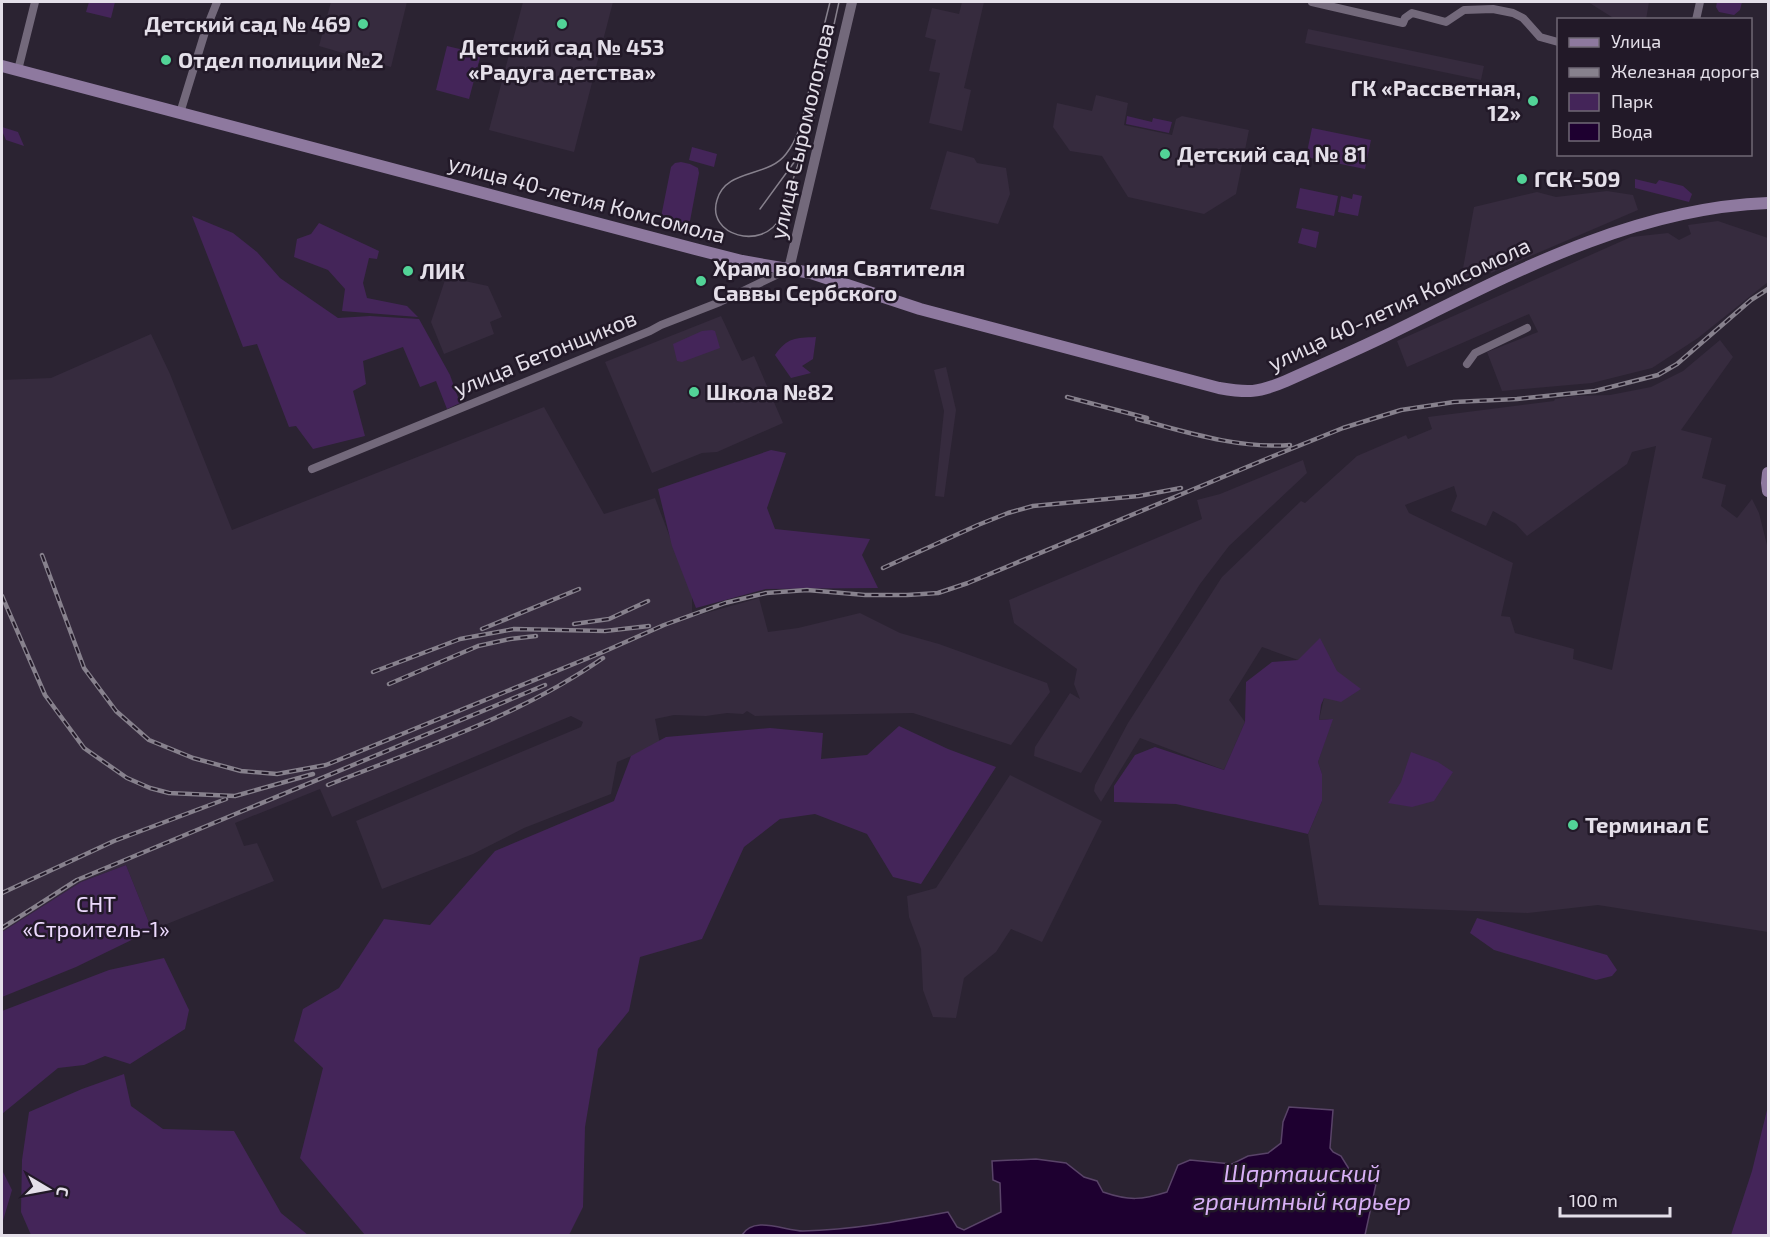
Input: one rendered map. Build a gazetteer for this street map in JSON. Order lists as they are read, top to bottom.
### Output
{
  "streets": {
    "main road": ["улица 40-летия Комсомола"],
    "street": ["улица Сыромолотова", "улица Бетонщиков"]
  },
  "crossings": [
    ["улица Сыромолотова", "улица 40-летия Комсомола"],
    ["улица Сыромолотова", "улица Бетонщиков"],
    ["улица 40-летия Комсомола", "улица Бетонщиков"]
  ],
  "water": ["Шарташский гранитный карьер"],
  "parks": ["СНТ «Строитель-1»"],
  "places": [
    "Детский сад № 469",
    "Детский сад № 453 «Радуга детства»",
    "Отдел полиции №2",
    "ГК «Рассветная, 12»",
    "Детский сад № 81",
    "ГСК-509",
    "ЛИК",
    "Храм во имя Святителя Саввы Сербского",
    "Школа №82",
    "Терминал Е"
  ],
  "legend": [
    "Улица",
    "Железная дорога",
    "Парк",
    "Вода"
  ],
  "scale_bar": "100 m",
  "north": "right"
}
